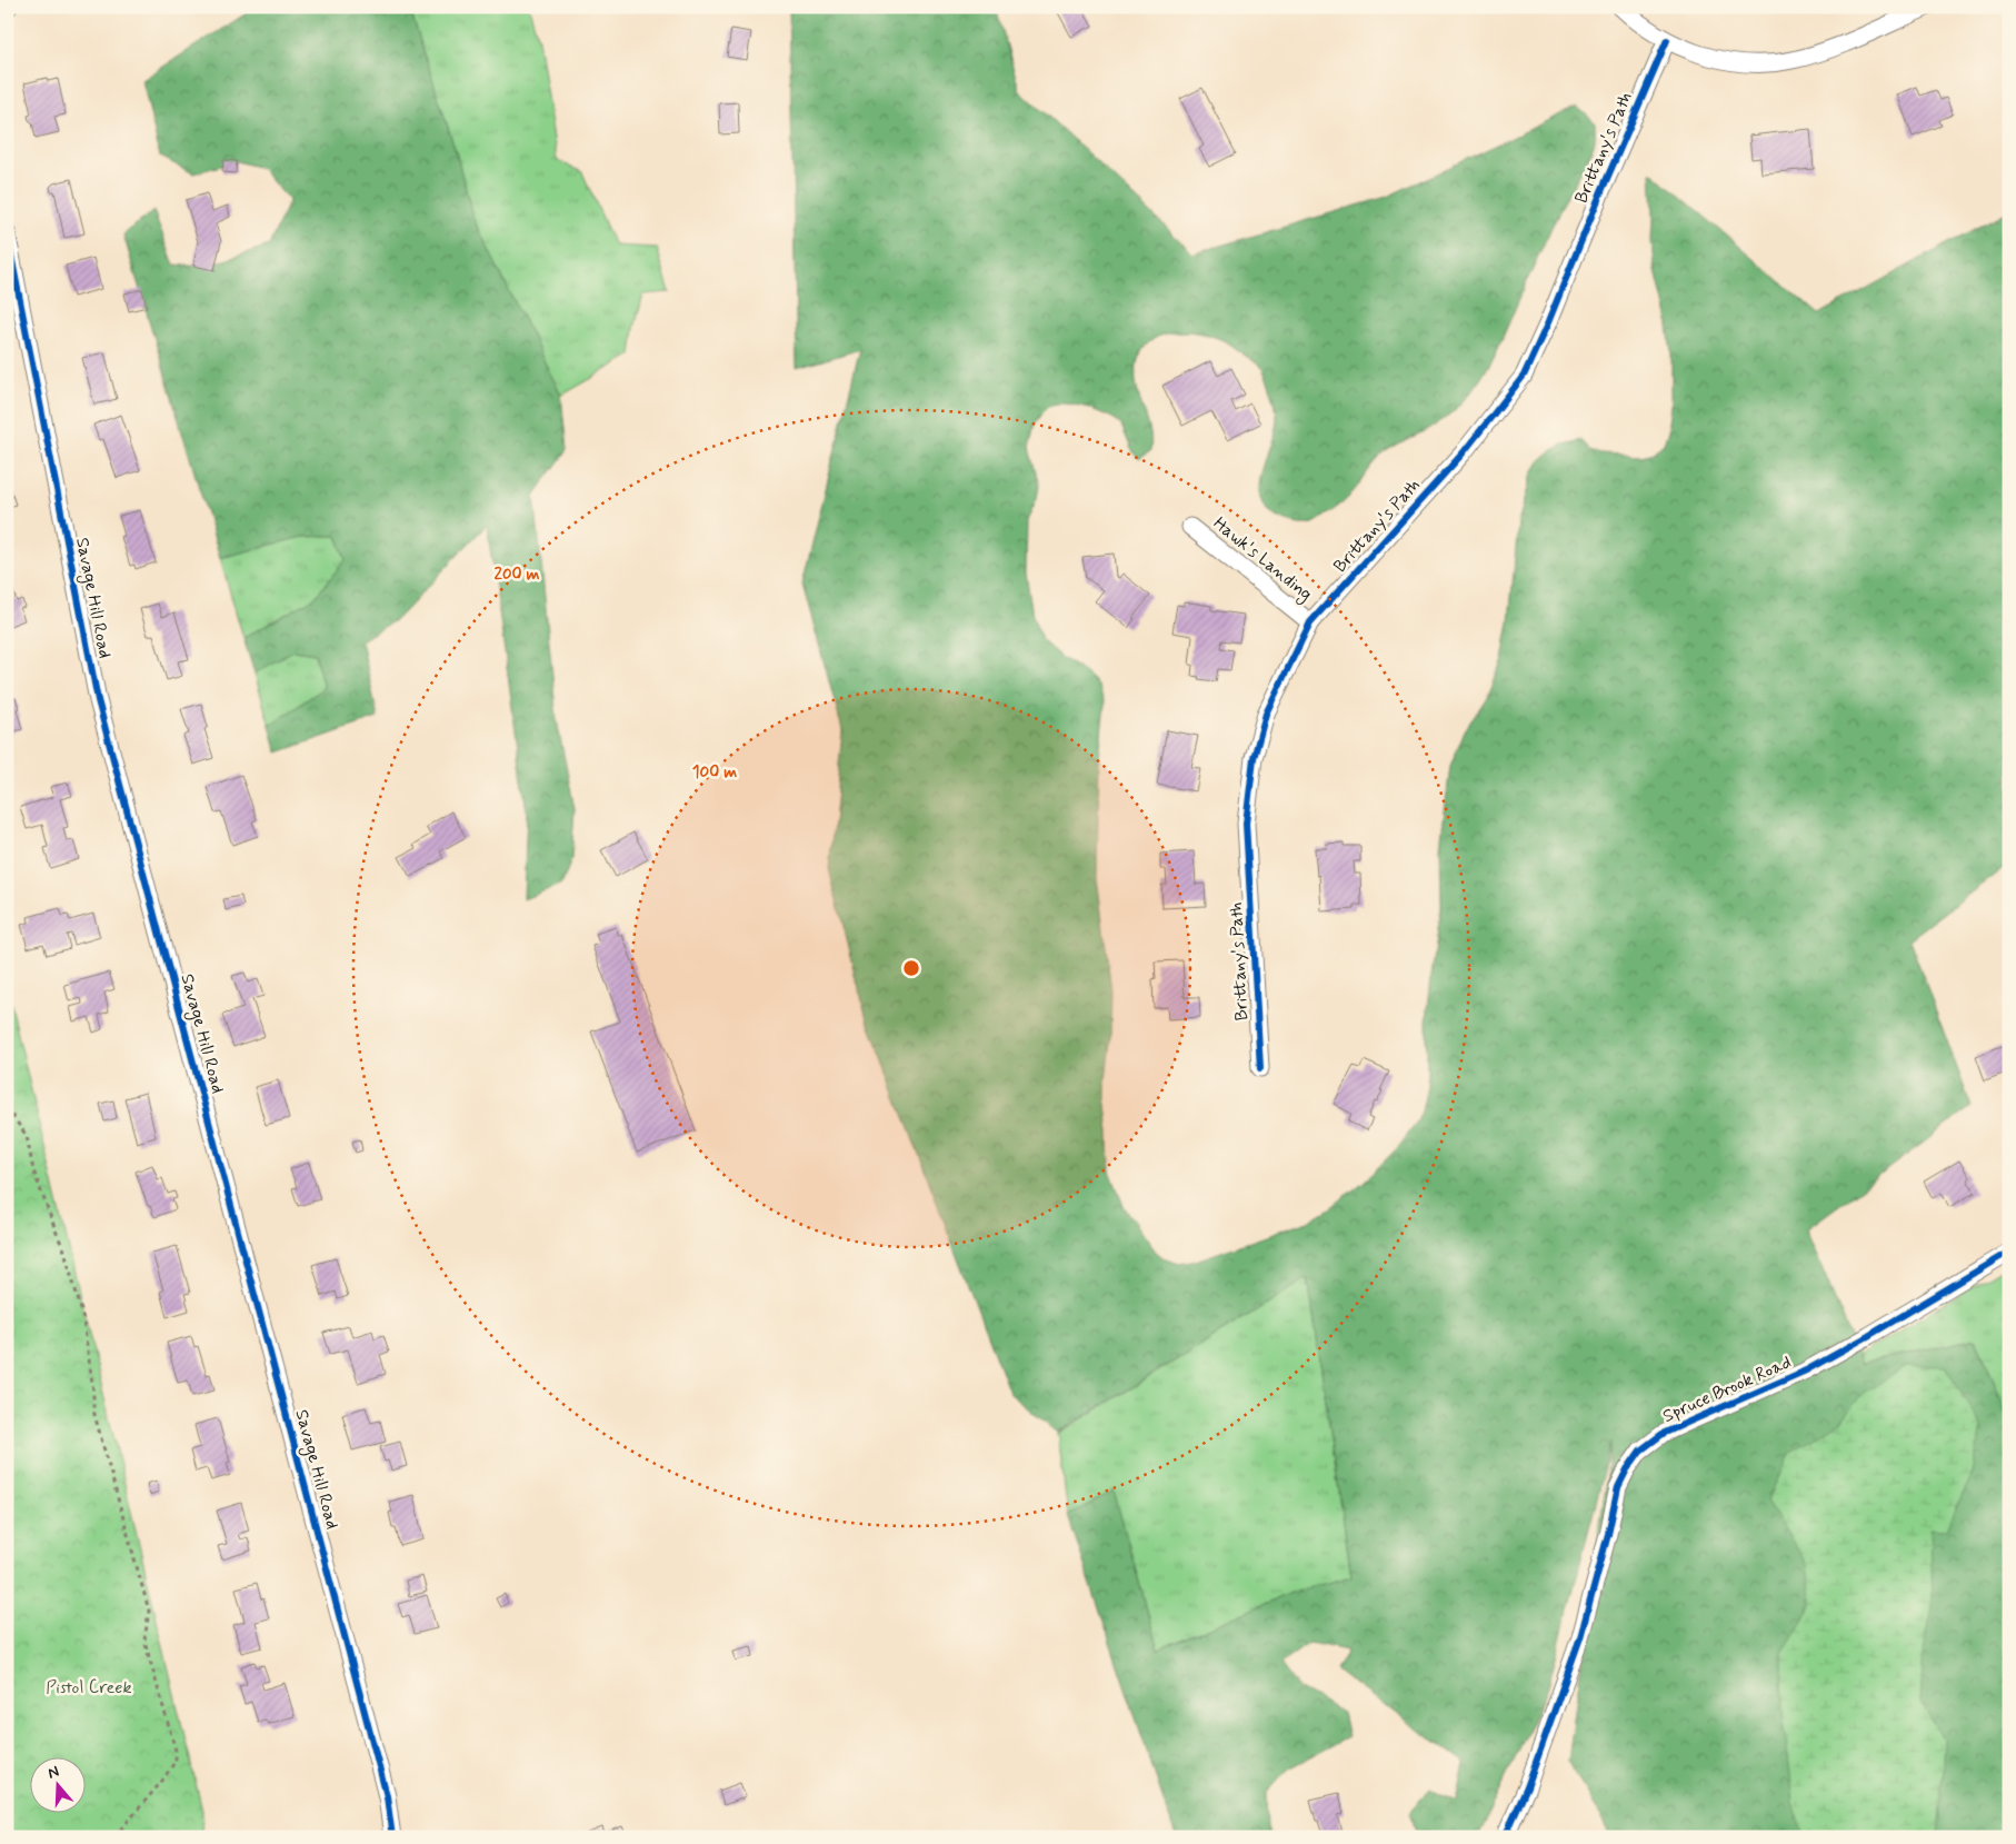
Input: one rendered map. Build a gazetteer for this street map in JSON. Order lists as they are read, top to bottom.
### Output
{
  "streets": {
    "street": [
      "Brittany's Path",
      "Hawk's Landing",
      "Savage Hill Road",
      "Spruce Brook Road"
    ]
  },
  "crossings": [
    ["Brittany's Path", "Hawk's Landing"]
  ],
  "parks": ["Pistol Creek"],
  "north": "top",
  "rings": ["200 m", "100 m"]
}
